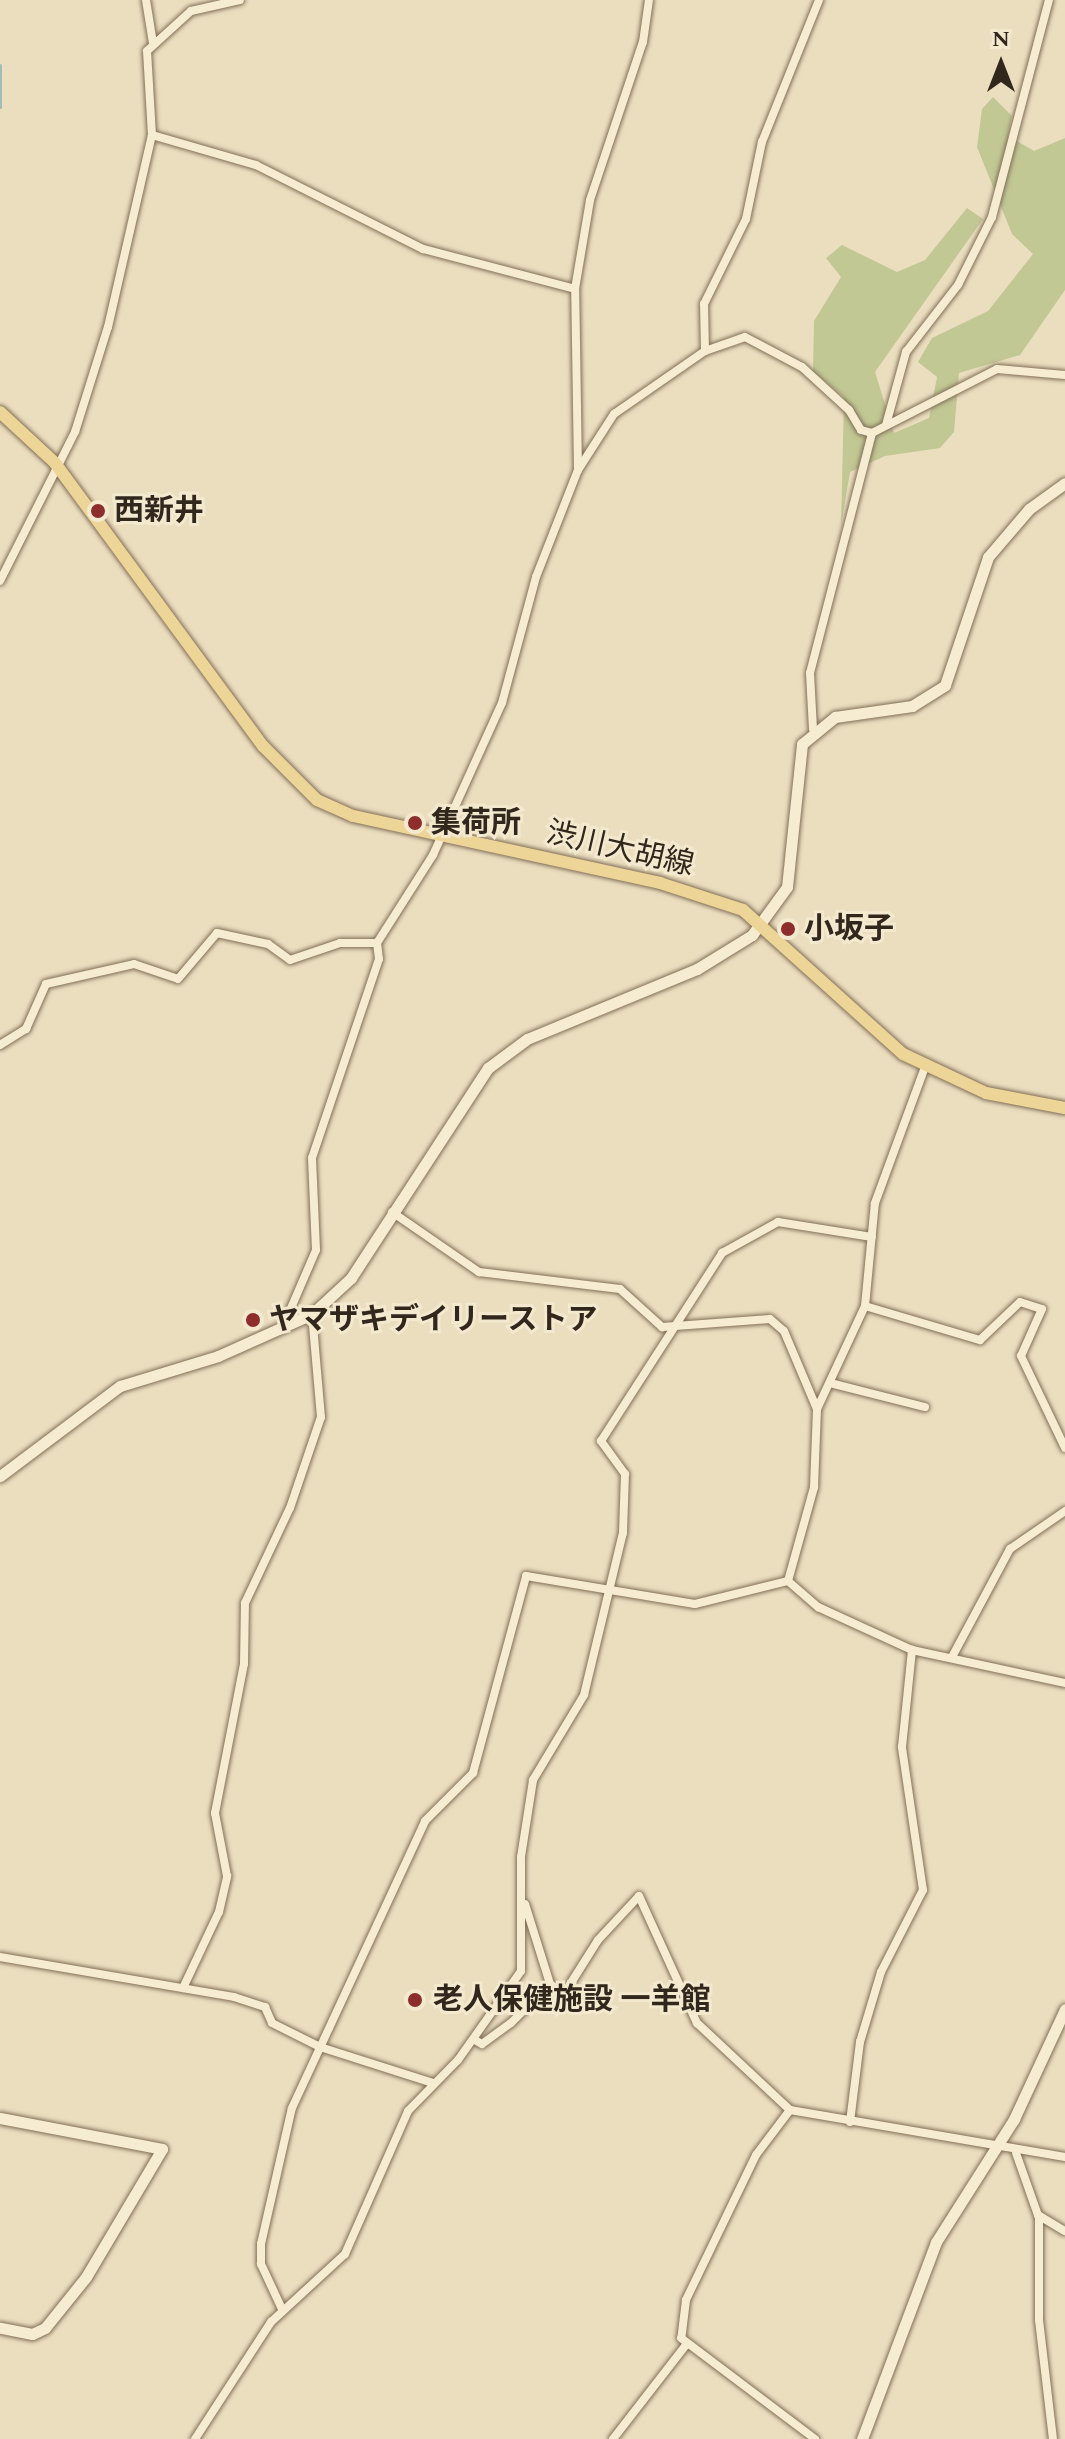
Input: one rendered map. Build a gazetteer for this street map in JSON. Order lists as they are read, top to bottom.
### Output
{
  "streets": {
    "main road": ["渋川大胡線"]
  },
  "places": [
    "西新井",
    "集荷所",
    "小坂子",
    "ヤマザキデイリーストア",
    "老人保健施設 一羊館"
  ],
  "north": "top"
}
